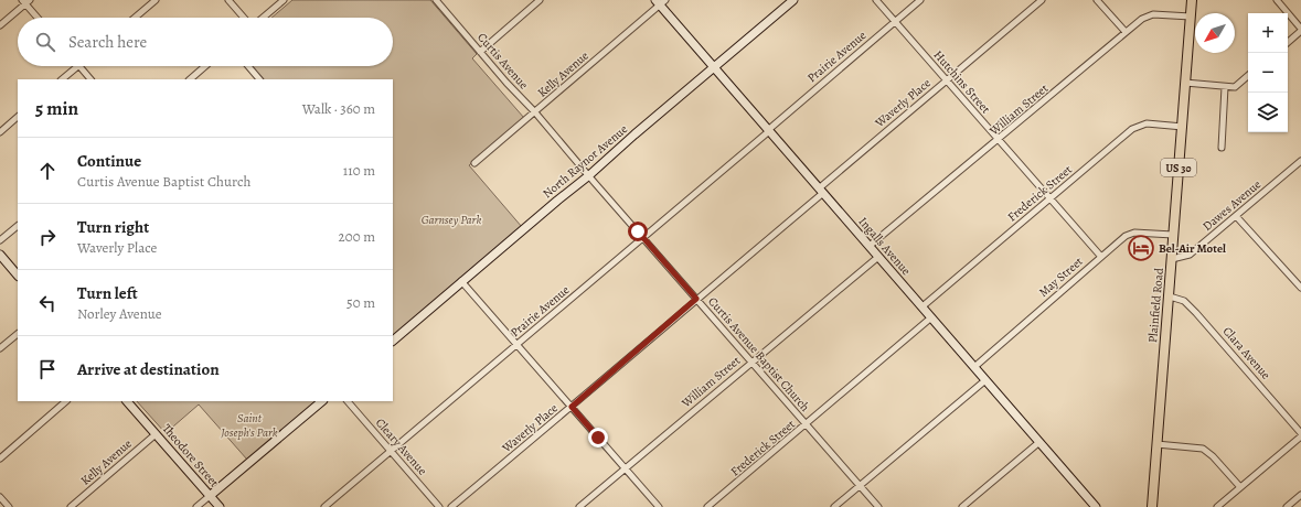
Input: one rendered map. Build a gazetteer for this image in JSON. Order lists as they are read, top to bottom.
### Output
{
  "streets": {
    "main road": [
      "North Raynor Avenue",
      "US 30",
      "Ingalls Avenue",
      "Plainfield Road",
      "Theodore Street"
    ],
    "street": [
      "Prairie Avenue",
      "Curtis Avenue",
      "Kelly Avenue",
      "Hutchins Street",
      "Waverly Place",
      "William Street",
      "Frederick Street",
      "Dawes Avenue",
      "May Street",
      "Clara Avenue",
      "Curtis Avenue Baptist Church",
      "Cleary Avenue"
    ]
  },
  "crossings": [
    ["Prairie Avenue", "Hutchins Street"],
    ["Prairie Avenue", "Ingalls Avenue"],
    ["Prairie Avenue", "Curtis Avenue Baptist Church"],
    ["Prairie Avenue", "Cleary Avenue"],
    ["Curtis Avenue", "Kelly Avenue"],
    ["Curtis Avenue", "North Raynor Avenue"],
    ["Curtis Avenue", "Curtis Avenue Baptist Church"],
    ["Kelly Avenue", "Ingalls Avenue"],
    ["Kelly Avenue", "Theodore Street"],
    ["Hutchins Street", "Waverly Place"],
    ["Hutchins Street", "William Street"],
    ["Hutchins Street", "Frederick Street"],
    ["Hutchins Street", "May Street"],
    ["Waverly Place", "Ingalls Avenue"],
    ["Waverly Place", "Curtis Avenue Baptist Church"],
    ["William Street", "Ingalls Avenue"],
    ["William Street", "Plainfield Road"],
    ["William Street", "Curtis Avenue Baptist Church"],
    ["North Raynor Avenue", "Ingalls Avenue"],
    ["North Raynor Avenue", "Curtis Avenue Baptist Church"],
    ["Frederick Street", "Ingalls Avenue"],
    ["Frederick Street", "Plainfield Road"],
    ["Frederick Street", "Curtis Avenue Baptist Church"],
    ["Dawes Avenue", "Plainfield Road"],
    ["Ingalls Avenue", "May Street"],
    ["May Street", "Plainfield Road"],
    ["Plainfield Road", "Clara Avenue"]
  ],
  "parks": ["Garnsey Park", "Saint Joseph's Park"],
  "places": {
    "hotel": ["Bel-Air Motel"]
  },
  "north": "bottom left",
  "page": {
    "map_buttons": ["+", "−"],
    "search": "Search here",
    "heading": ["5 min", "Walk · 360 m"],
    "list": [
      ["Continue", "Curtis Avenue Baptist Church", "110 m"],
      ["Turn right", "Waverly Place", "200 m"],
      ["Turn left", "Norley Avenue", "50 m"],
      "Arrive at destination"
    ]
  }
}
